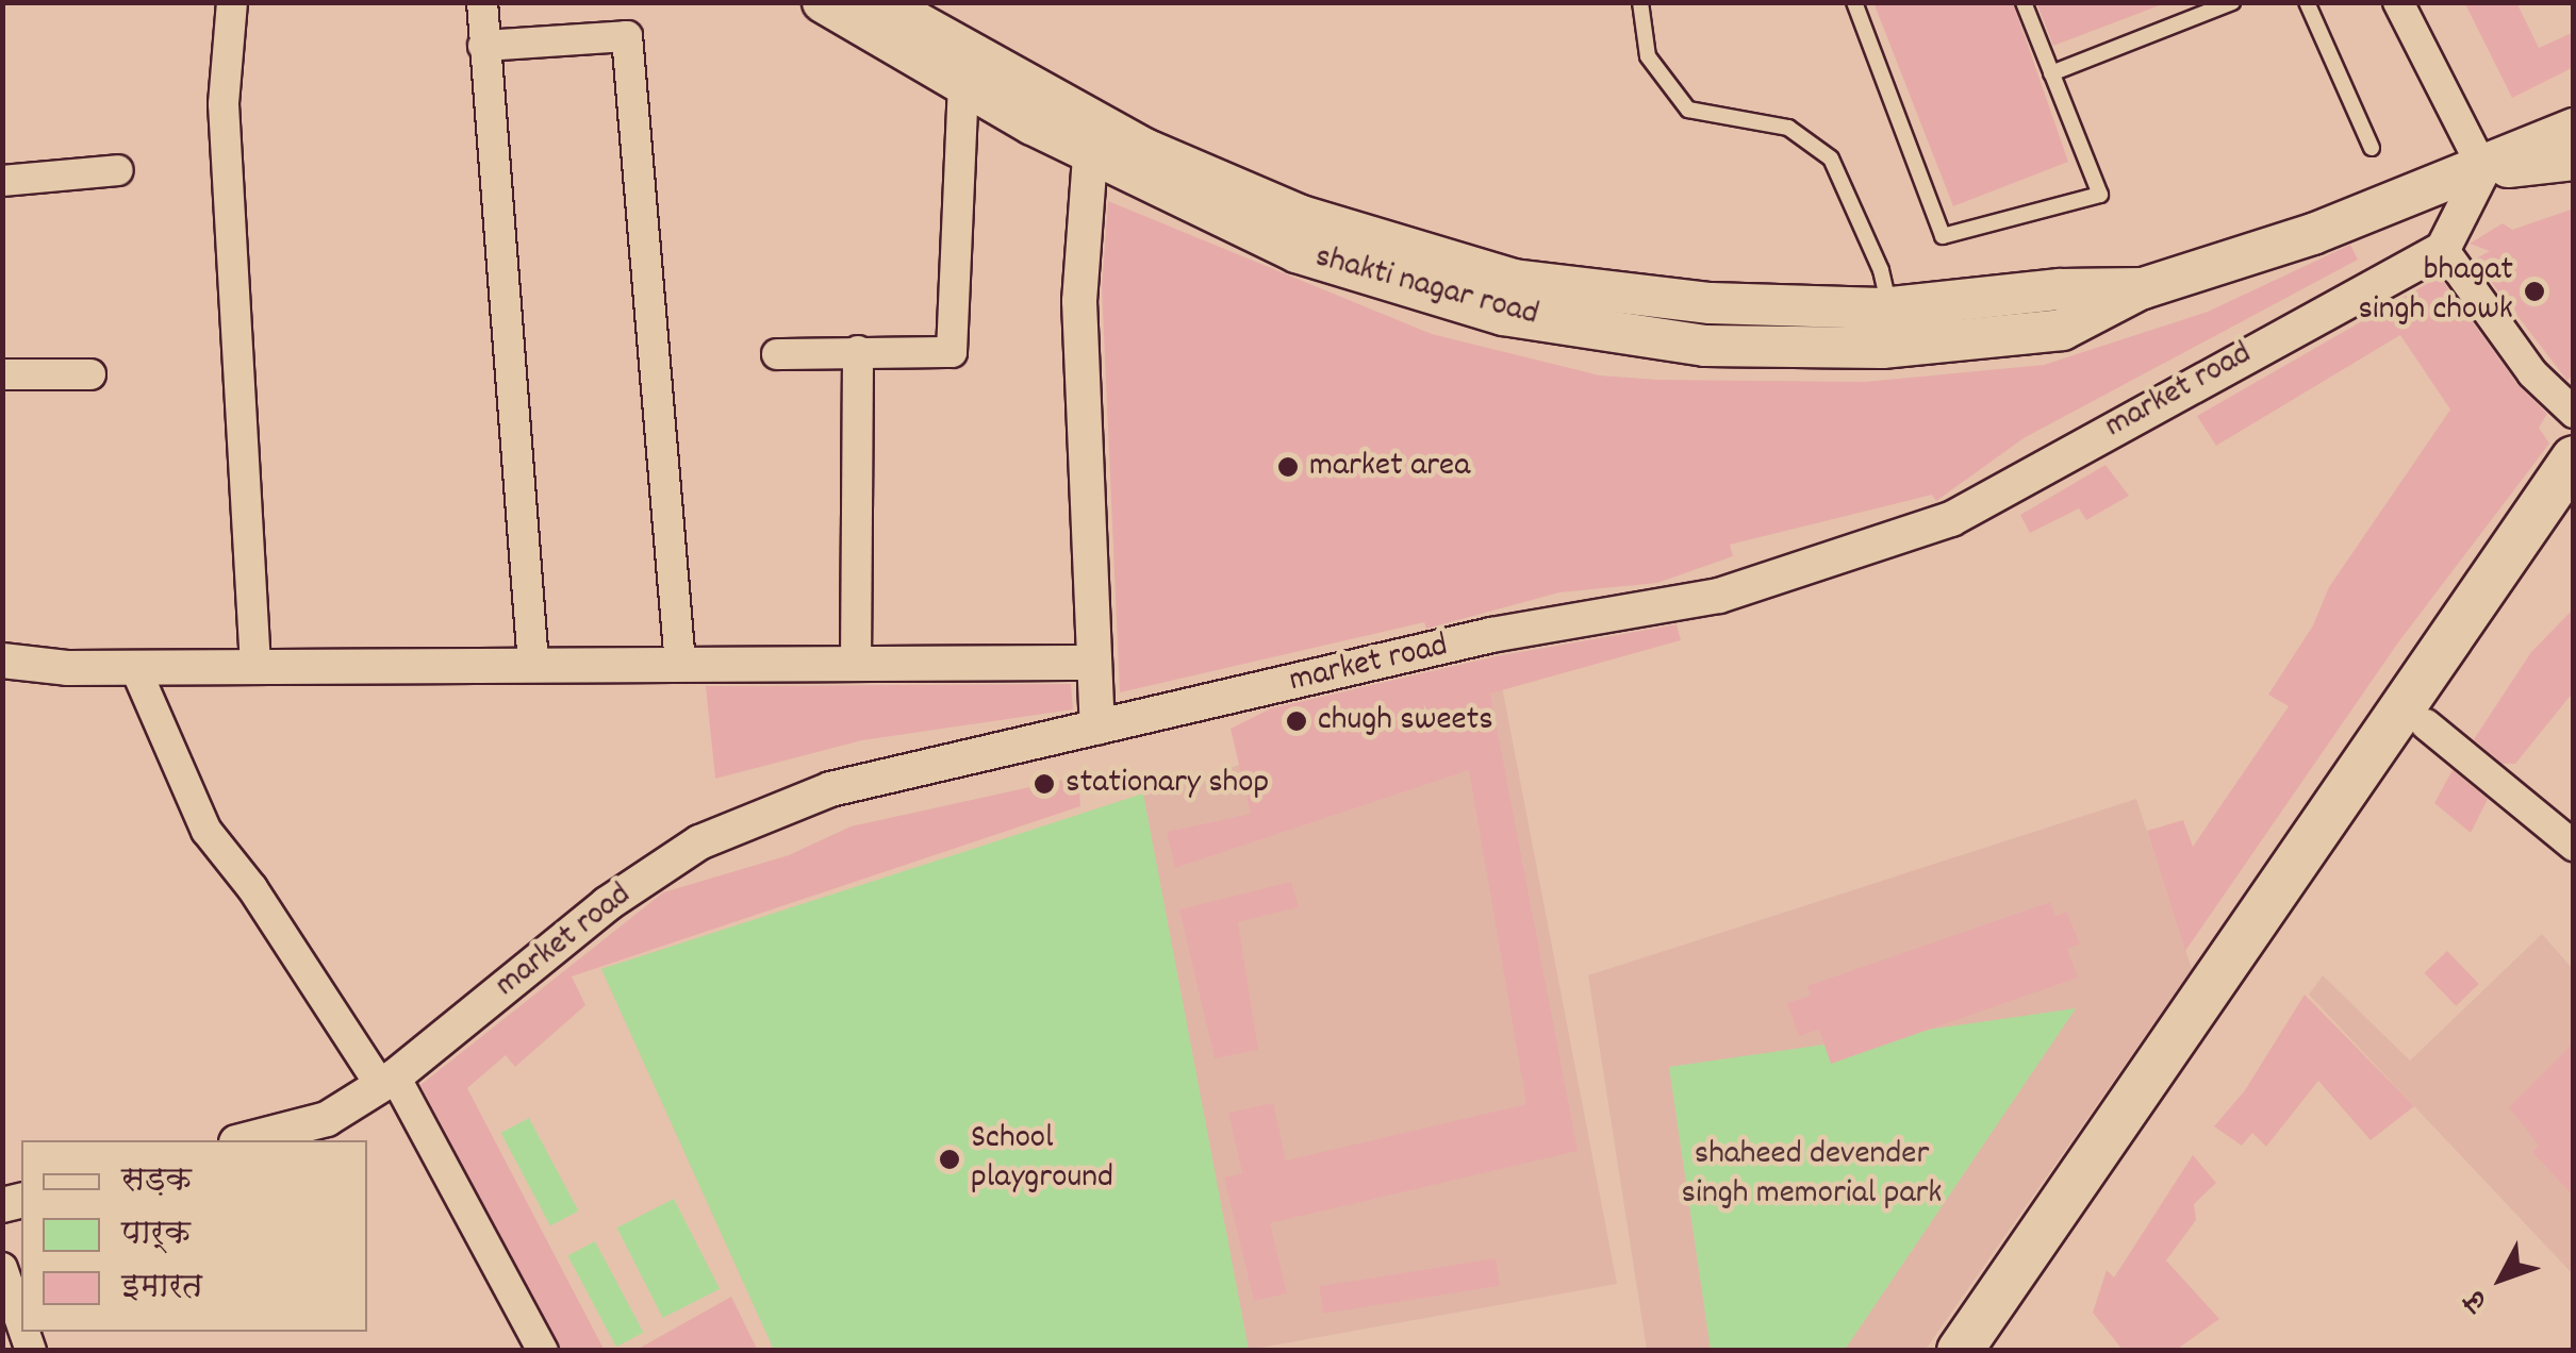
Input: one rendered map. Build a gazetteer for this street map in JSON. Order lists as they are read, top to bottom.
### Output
{
  "streets": {
    "main road": ["shakti nagar road"],
    "street": ["market road"]
  },
  "parks": ["shaheed devender singh memorial park"],
  "places": [
    "bhagat singh chowk",
    "market area",
    "chugh sweets",
    "stationary shop",
    "School playground"
  ],
  "legend": ["सड़क", "पार्क", "इमारत"],
  "north": "bottom left"
}
